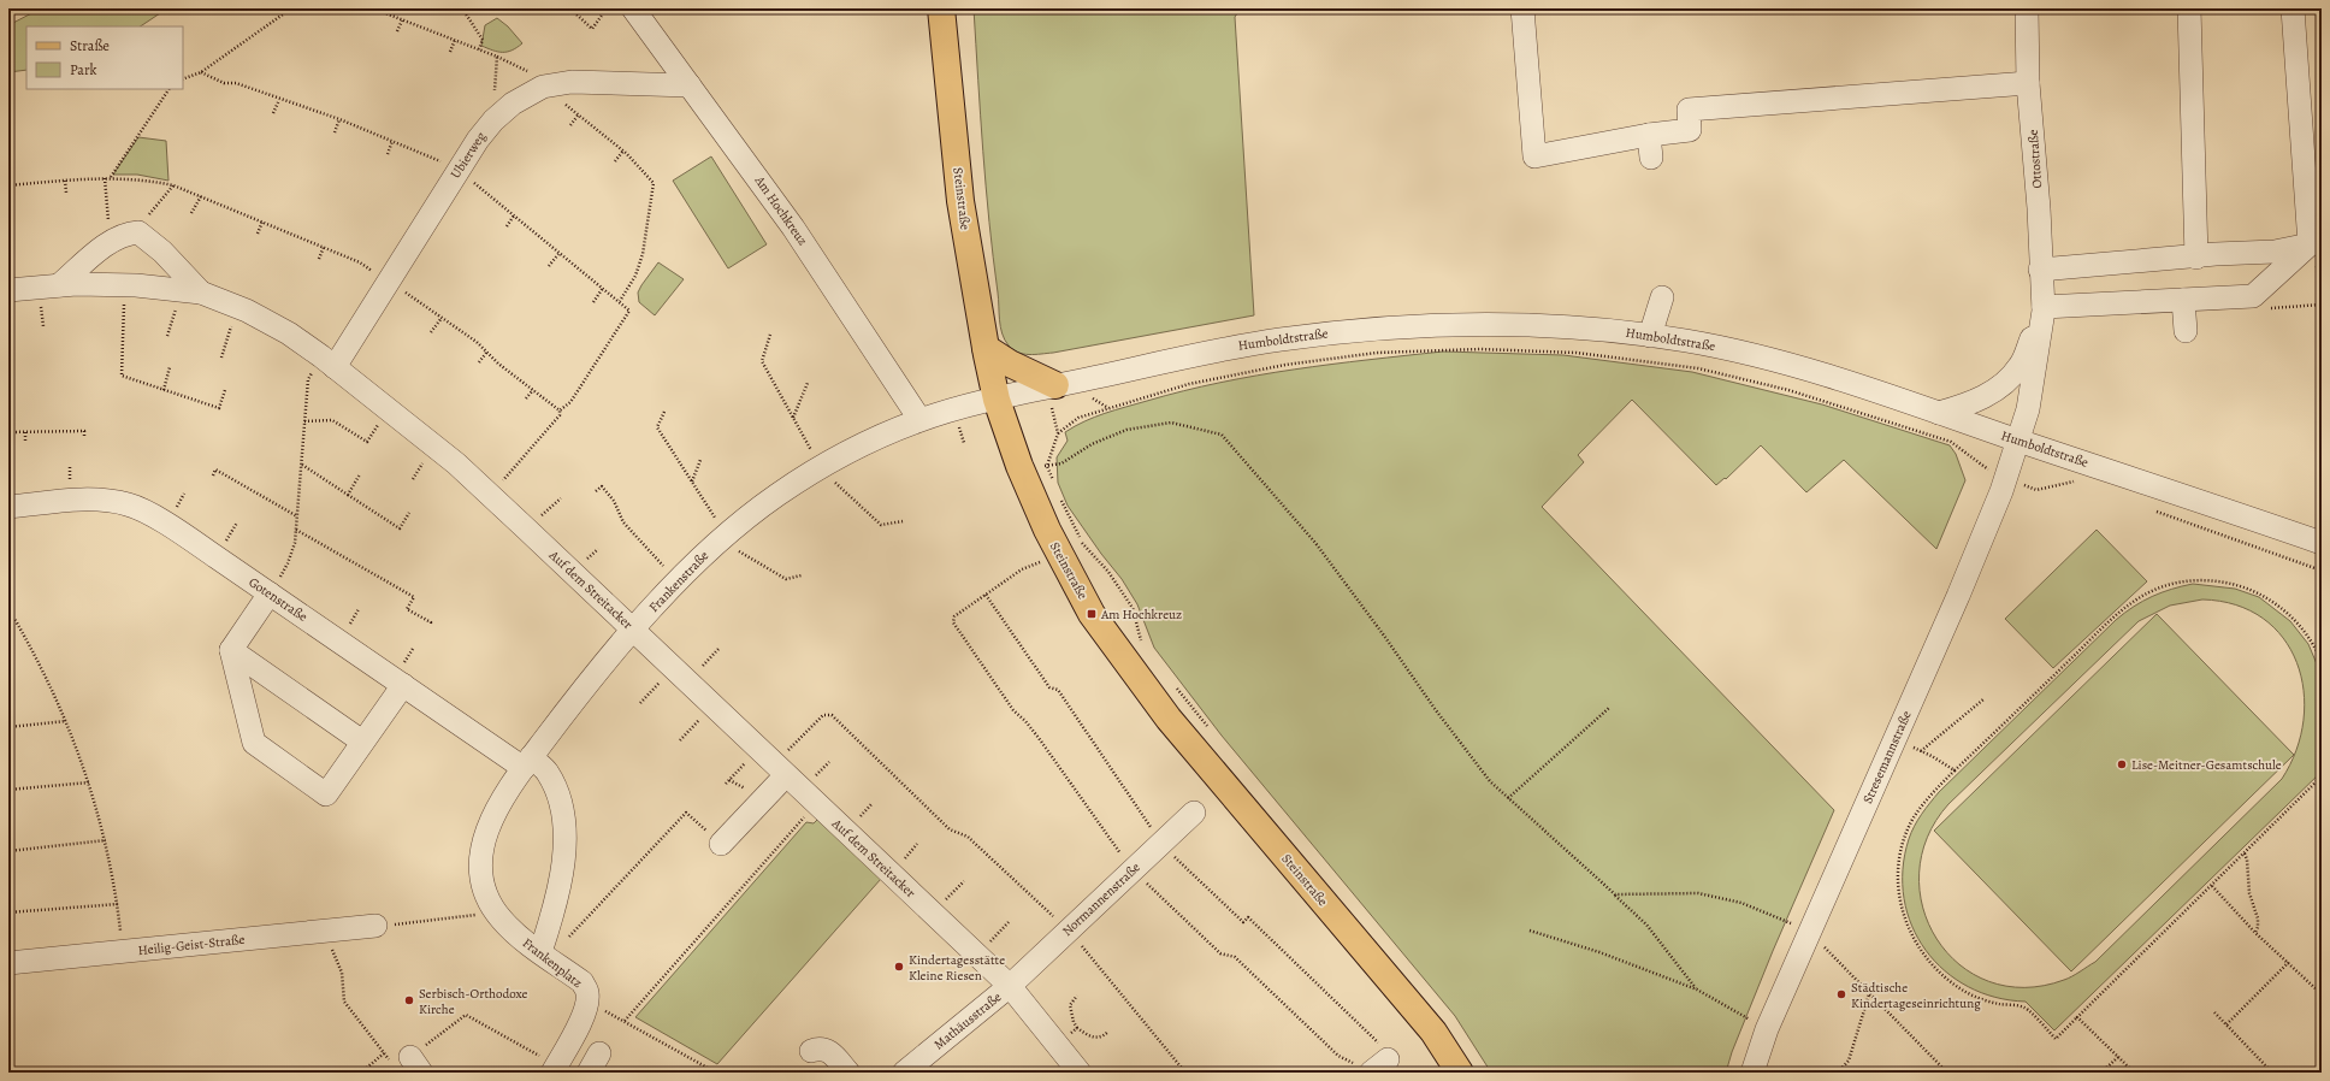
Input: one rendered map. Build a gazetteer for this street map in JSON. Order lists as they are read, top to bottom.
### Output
{
  "streets": {
    "main road": ["Steinstraße"],
    "street": [
      "Ubierweg",
      "Ottostraße",
      "Am Hochkreuz",
      "Humboldtstraße",
      "Frankenstraße",
      "Auf dem Streitacker",
      "Gotenstraße",
      "Stresemannstraße",
      "Normannenstraße",
      "Heilig-Geist-Straße",
      "Frankenplatz",
      "Mathäusstraße"
    ]
  },
  "crossings": [
    ["Ubierweg", "Am Hochkreuz"],
    ["Ubierweg", "Auf dem Streitacker"],
    ["Ottostraße", "Humboldtstraße"],
    ["Ottostraße", "Stresemannstraße"],
    ["Steinstraße", "Humboldtstraße"],
    ["Steinstraße", "Frankenstraße"],
    ["Am Hochkreuz", "Frankenstraße"],
    ["Humboldtstraße", "Frankenstraße"],
    ["Humboldtstraße", "Stresemannstraße"],
    ["Frankenstraße", "Auf dem Streitacker"],
    ["Frankenstraße", "Gotenstraße"],
    ["Frankenstraße", "Frankenplatz"],
    ["Auf dem Streitacker", "Normannenstraße"],
    ["Auf dem Streitacker", "Mathäusstraße"],
    ["Gotenstraße", "Frankenplatz"],
    ["Normannenstraße", "Mathäusstraße"]
  ],
  "places": {
    "transit": ["Am Hochkreuz"],
    "other": [
      "Lise-Meitner-Gesamtschule",
      "Kindertagesstätte Kleine Riesen",
      "Städtische Kindertageseinrichtung",
      "Serbisch-Orthodoxe Kirche"
    ]
  },
  "legend": ["Straße", "Park"]
}
